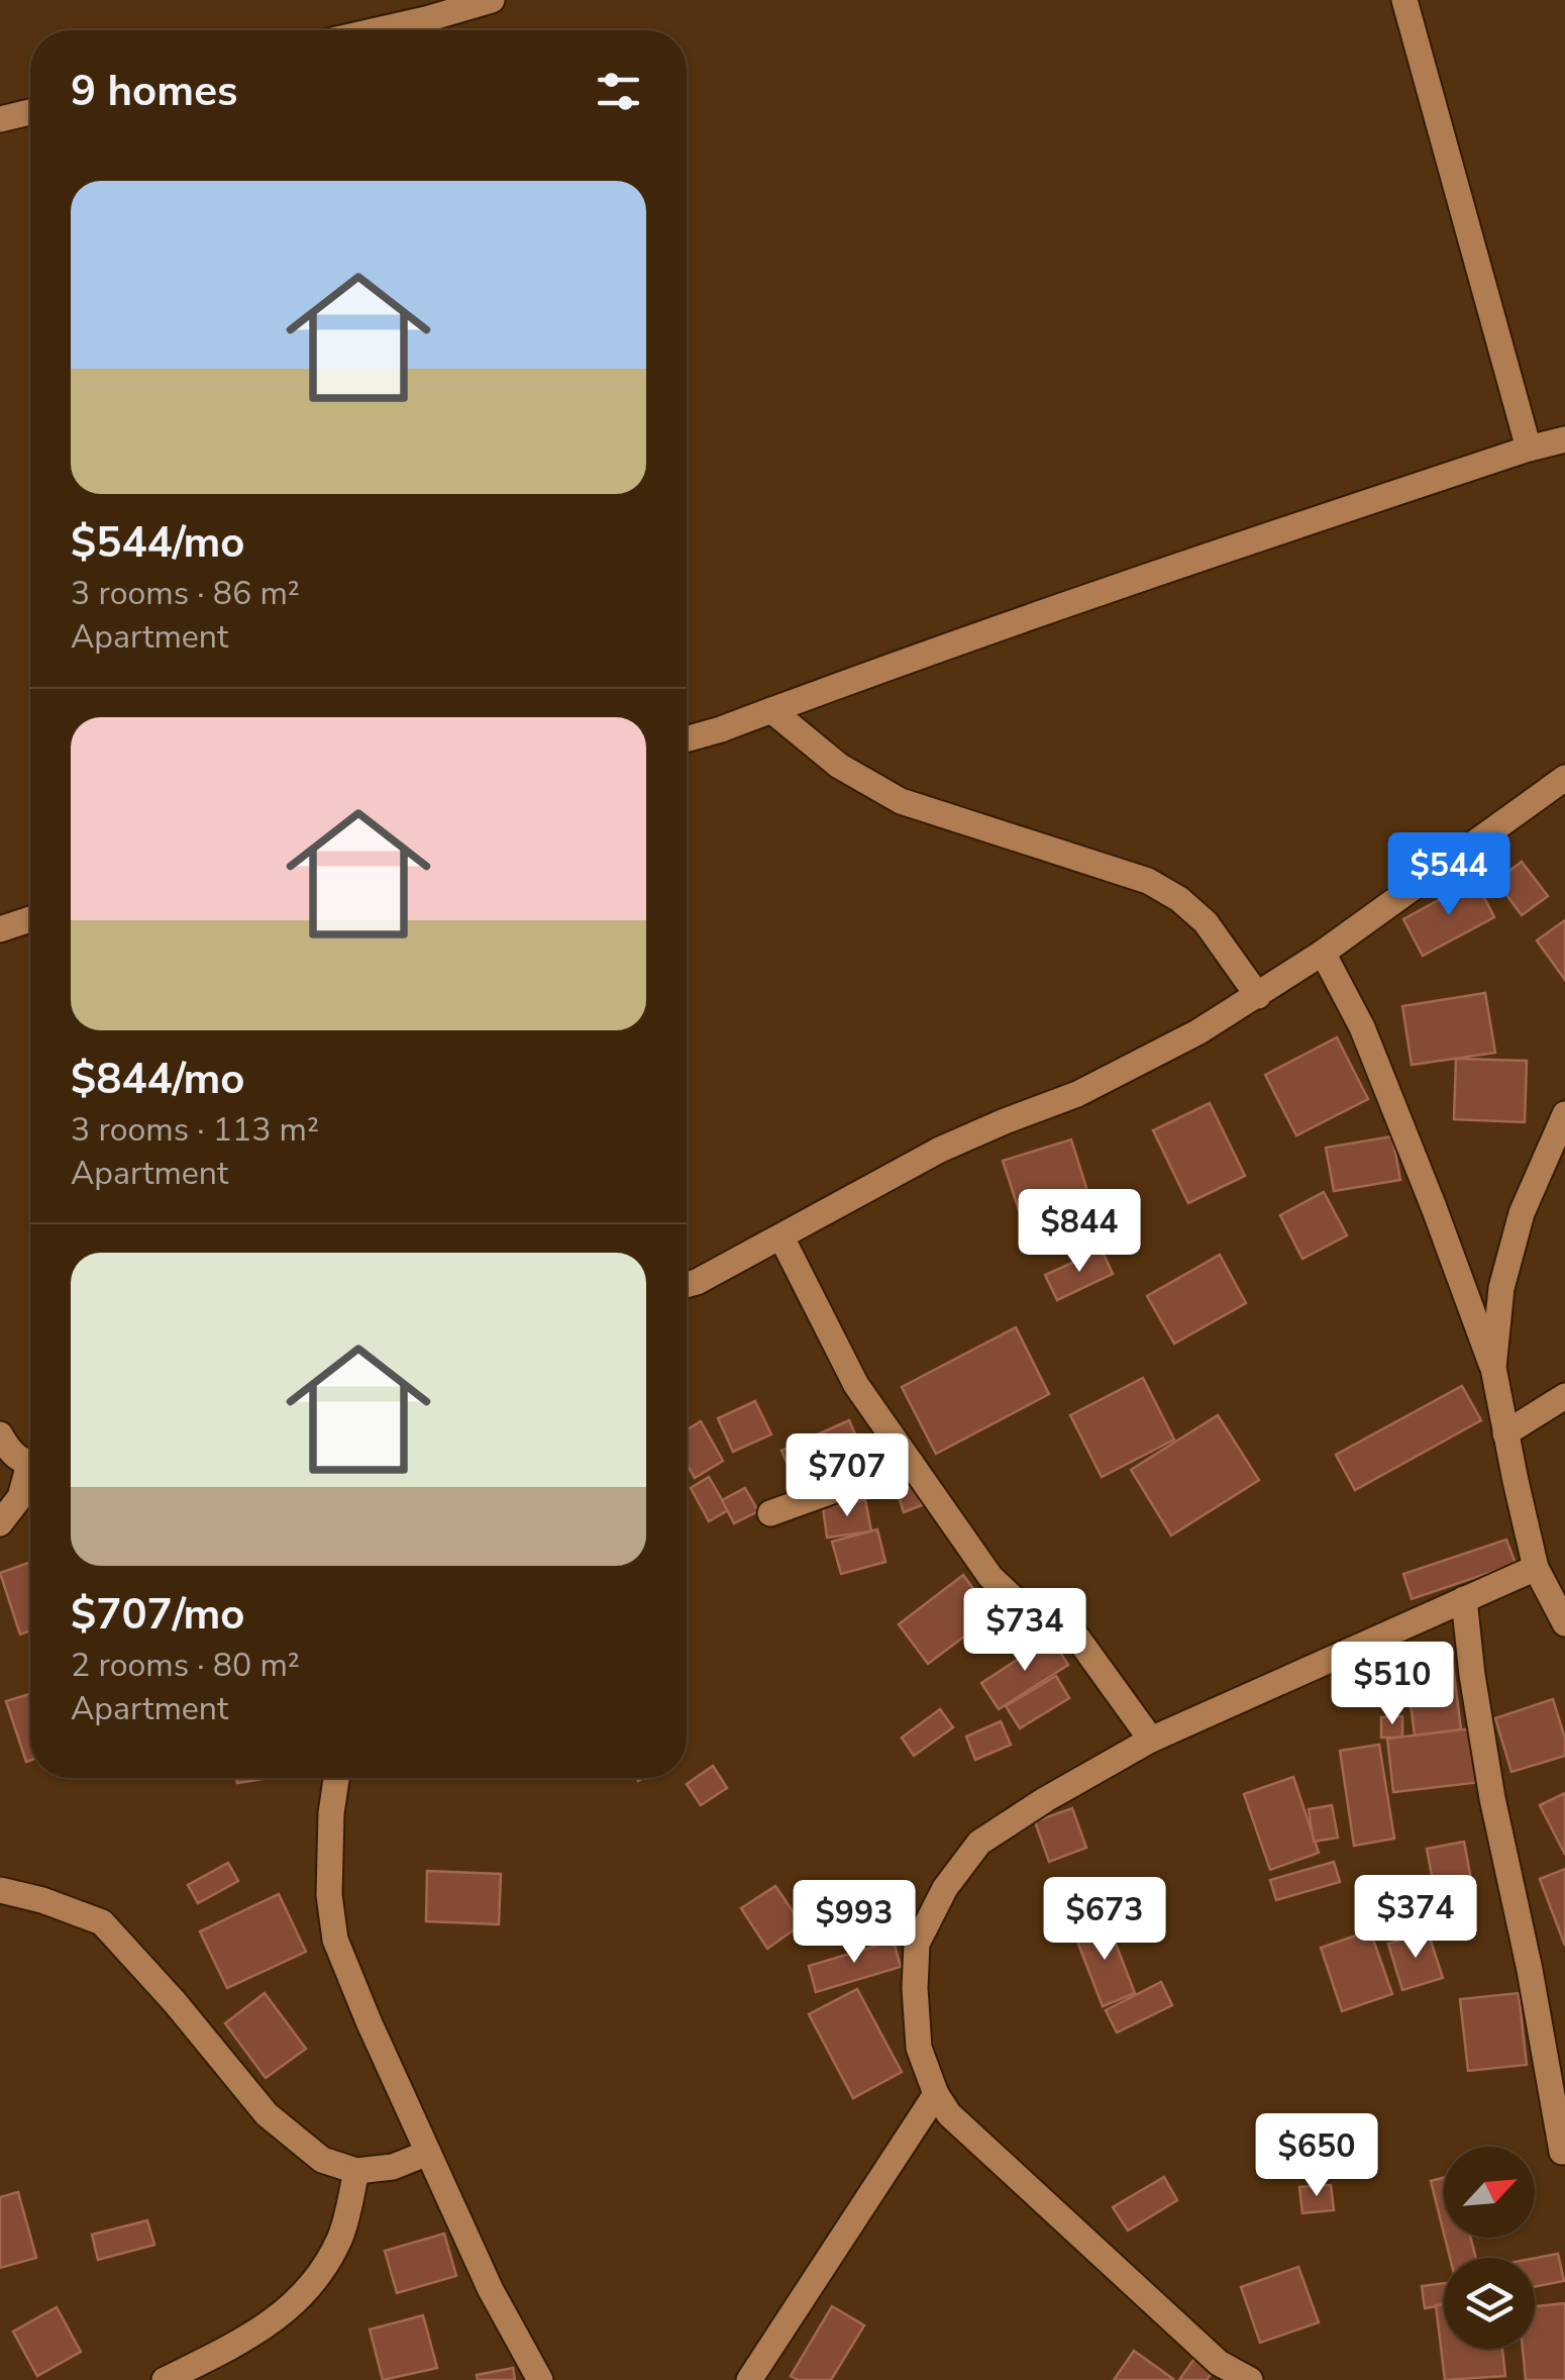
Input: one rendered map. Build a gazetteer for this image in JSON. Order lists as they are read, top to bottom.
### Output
{
  "north": "top right",
  "page": {
    "heading": "9 homes",
    "list": [
      {
        "name": "$544/mo",
        "note": "3 rooms · 86 m² · Apartment"
      },
      {
        "name": "$844/mo",
        "note": "3 rooms · 113 m² · Apartment"
      },
      {
        "name": "$707/mo",
        "note": "2 rooms · 80 m² · Apartment"
      }
    ],
    "price": [
      "$544",
      "$844",
      "$707",
      "$734",
      "$510",
      "$374",
      "$673",
      "$993",
      "$650"
    ]
  }
}
